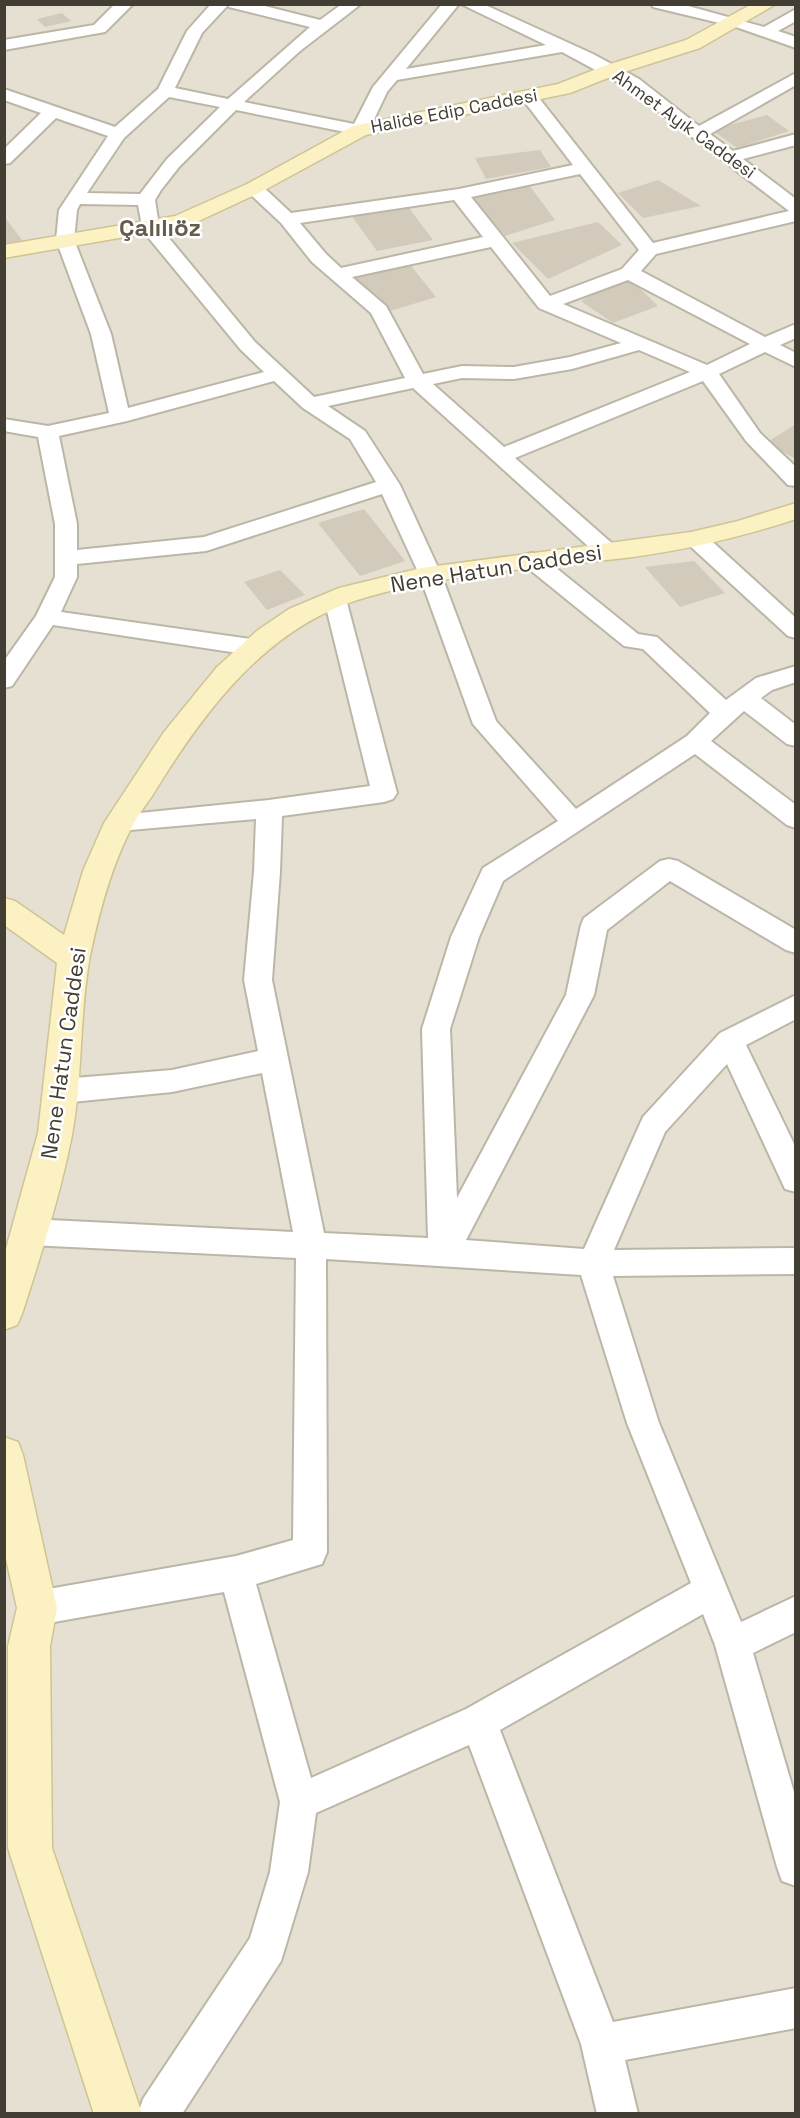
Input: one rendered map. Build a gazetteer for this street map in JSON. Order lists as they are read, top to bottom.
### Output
{
  "streets": {
    "street": ["Halide Edip Caddesi", "Ahmet Ayık Caddesi", "Nene Hatun Caddesi"]
  },
  "crossings": [
    ["Halide Edip Caddesi", "Ahmet Ayık Caddesi"]
  ],
  "districts": ["Çalılıöz"]
}
